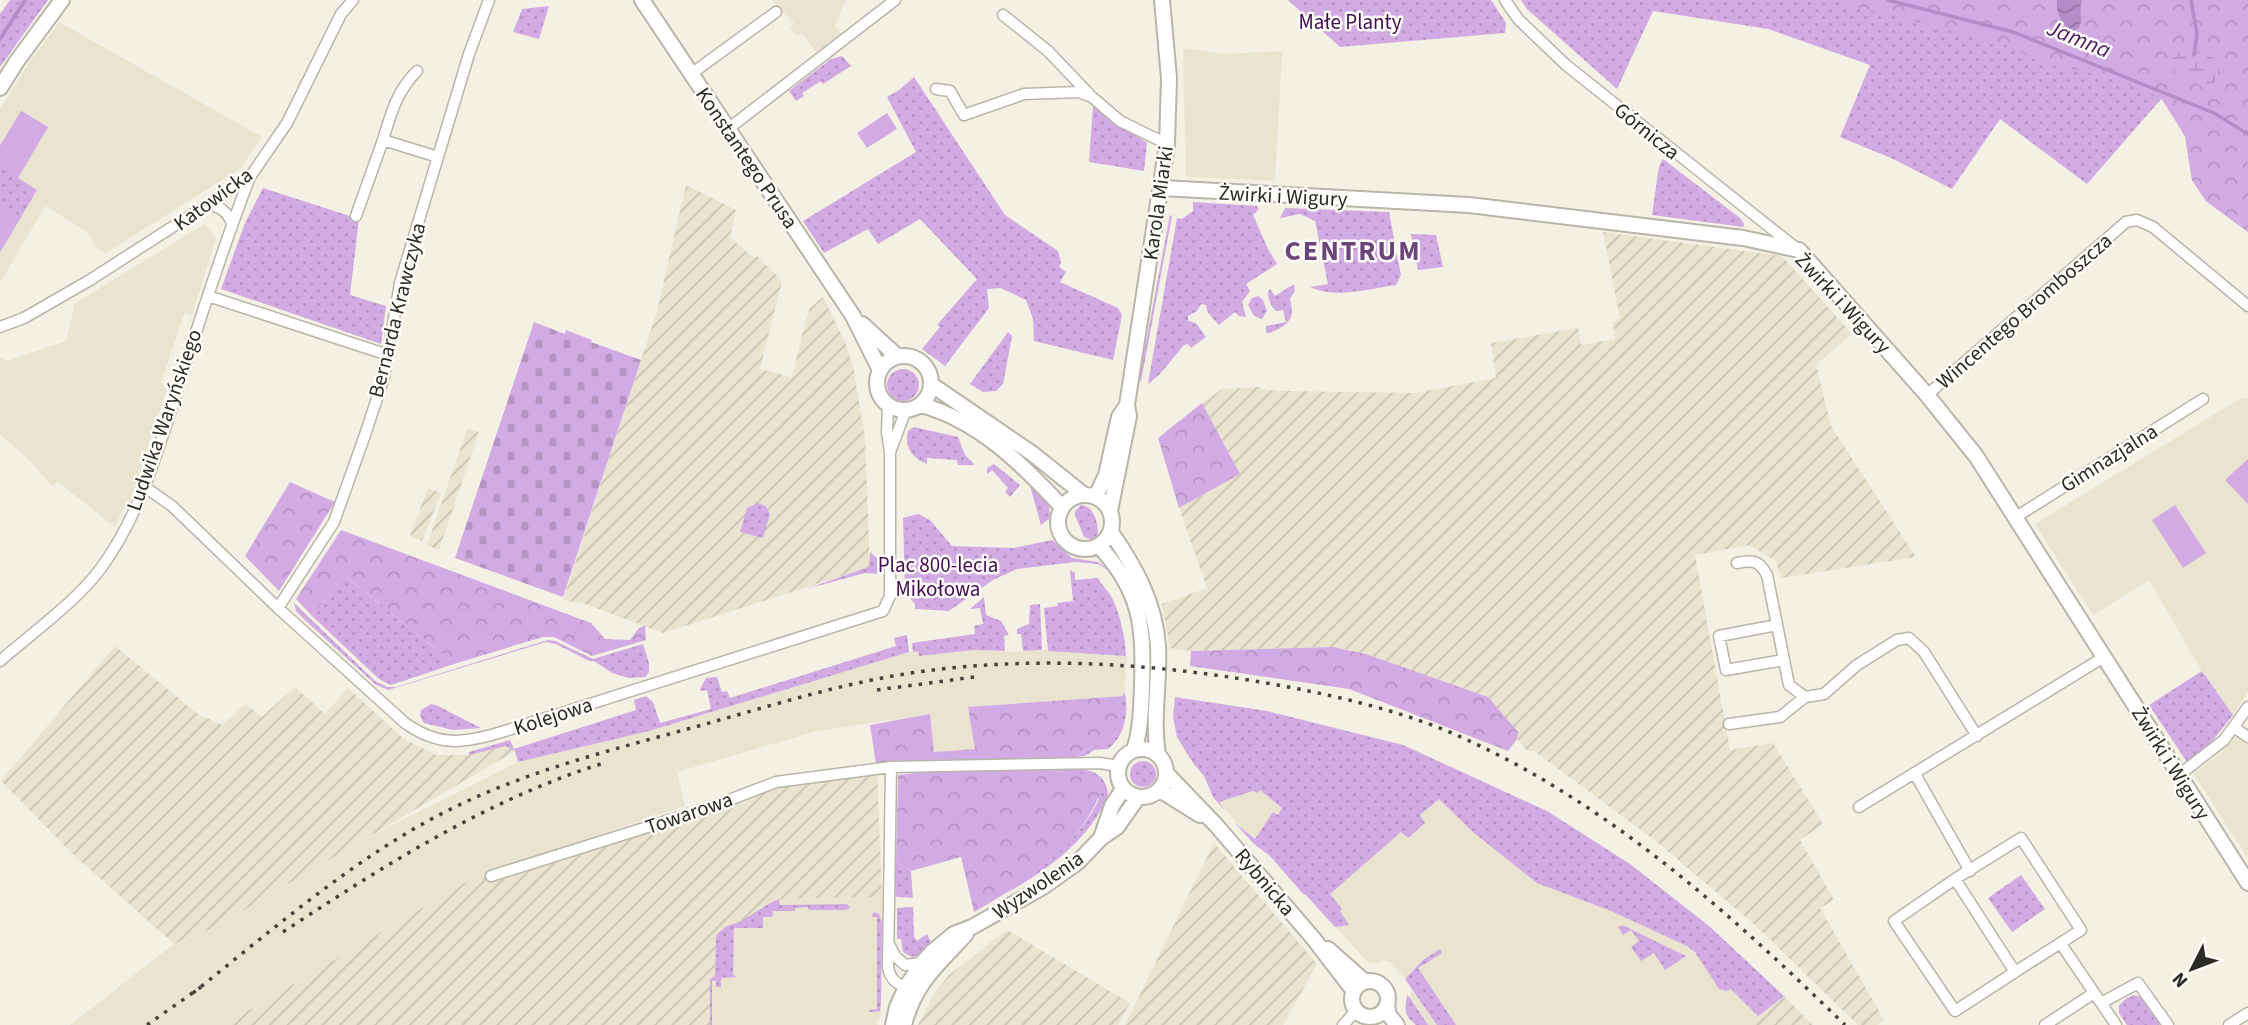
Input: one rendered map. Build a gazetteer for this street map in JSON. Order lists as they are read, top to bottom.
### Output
{
  "streets": {
    "street": [
      "Górnicza",
      "Konstantego Prusa",
      "Żwirki i Wigury",
      "Katowicka",
      "Karola Miarki",
      "Bernarda Krawczyka",
      "Wincentego Bromboszcza",
      "Ludwika Waryńskiego",
      "Gimnazjalna",
      "Kolejowa",
      "Towarowa",
      "Rybnicka",
      "Wyzwolenia"
    ]
  },
  "crossings": [
    ["Górnicza", "Żwirki i Wigury"],
    ["Konstantego Prusa", "Kolejowa"],
    ["Żwirki i Wigury", "Karola Miarki"],
    ["Żwirki i Wigury", "Wincentego Bromboszcza"],
    ["Żwirki i Wigury", "Gimnazjalna"],
    ["Katowicka", "Ludwika Waryńskiego"],
    ["Bernarda Krawczyka", "Kolejowa"],
    ["Ludwika Waryńskiego", "Kolejowa"],
    ["Towarowa", "Rybnicka"],
    ["Towarowa", "Wyzwolenia"],
    ["Rybnicka", "Wyzwolenia"]
  ],
  "districts": ["CENTRUM"],
  "water": ["Jamna"],
  "parks": ["Małe Planty", "Plac 800-lecia Mikołowa"],
  "north": "bottom left"
}
